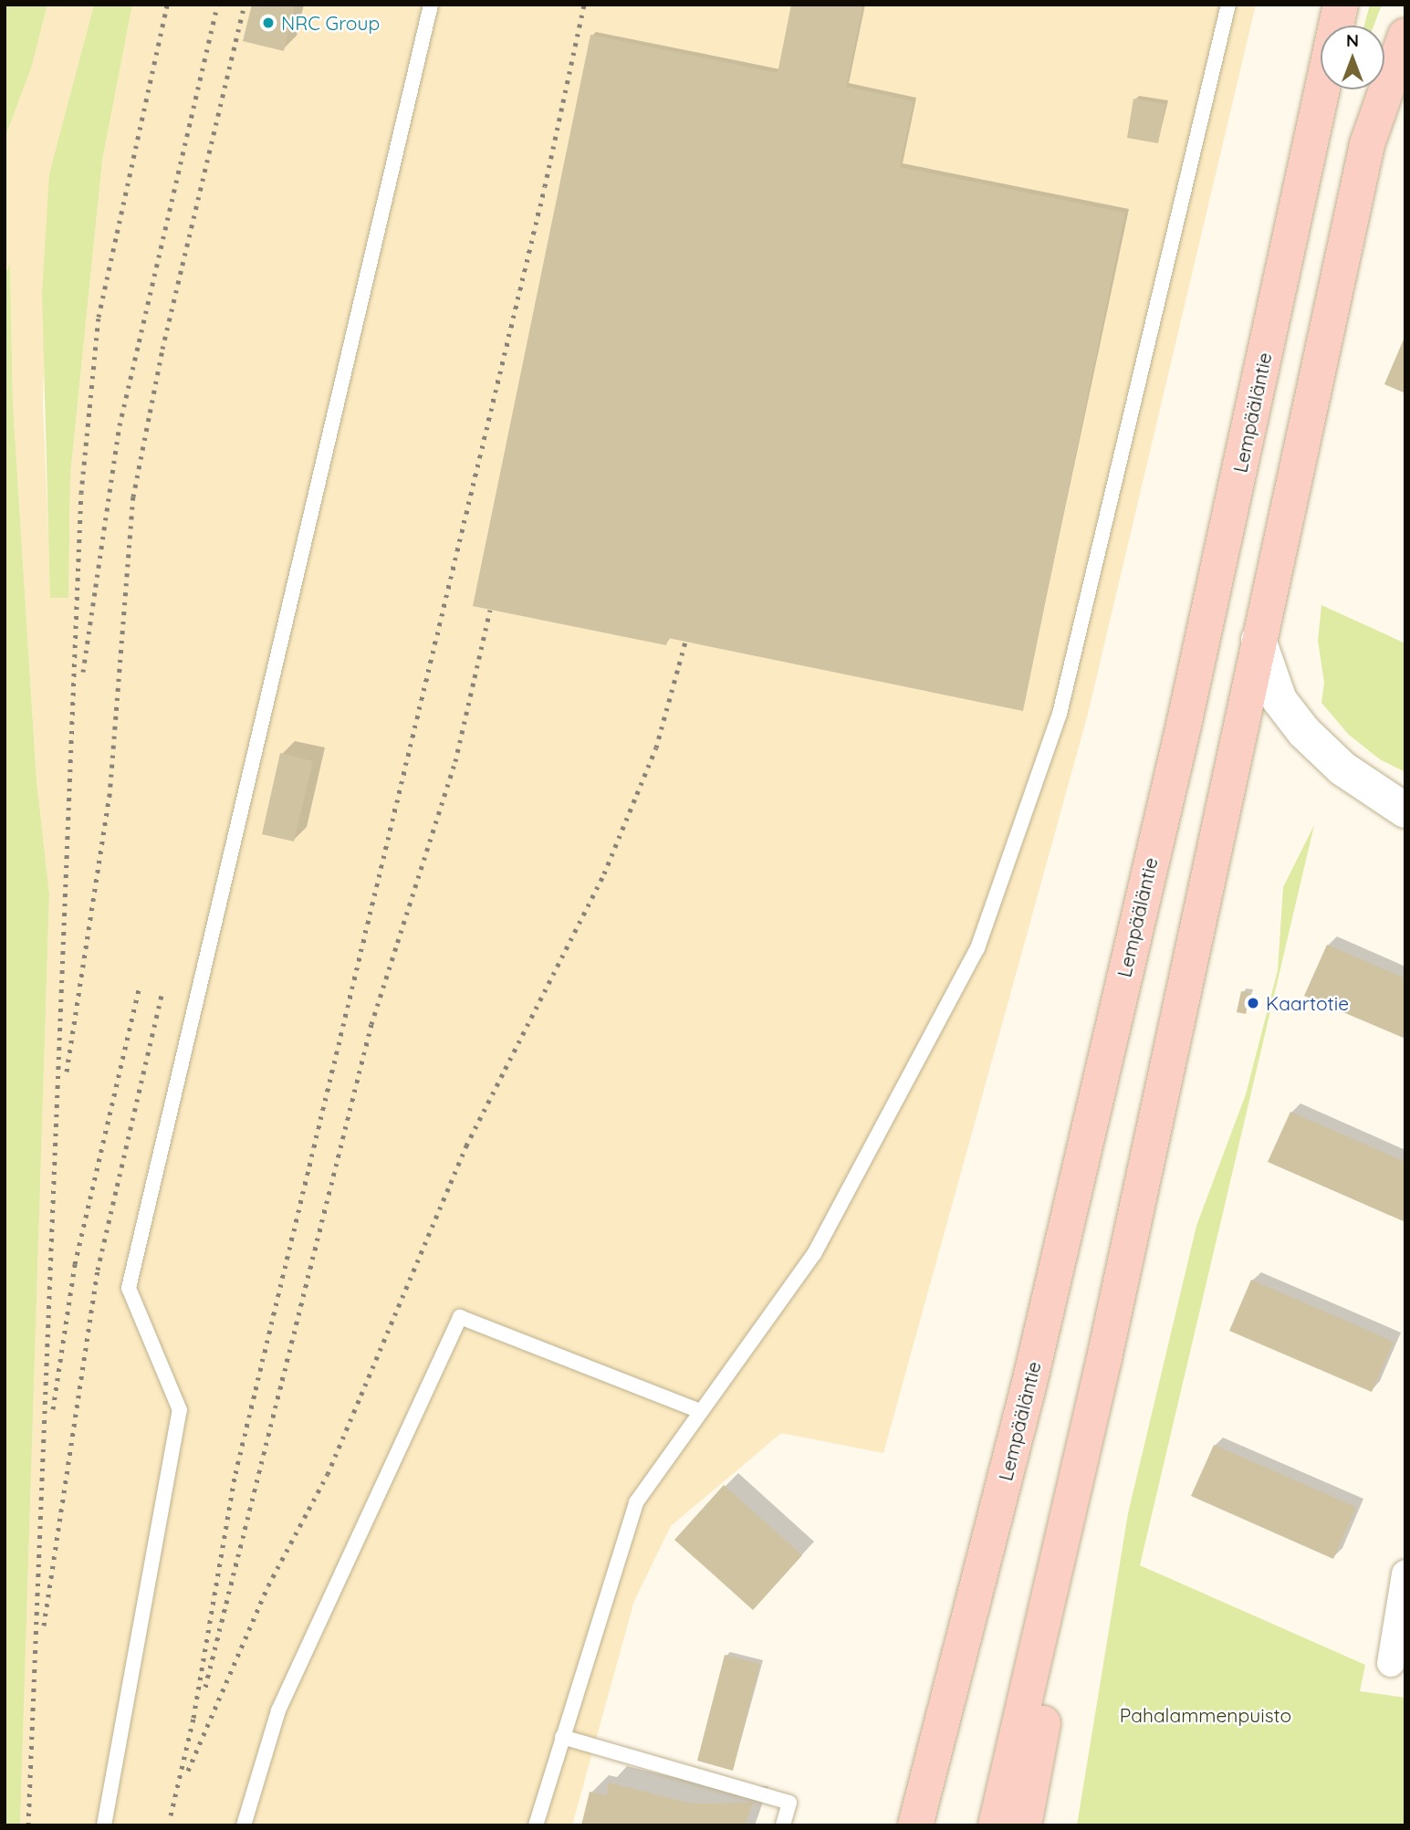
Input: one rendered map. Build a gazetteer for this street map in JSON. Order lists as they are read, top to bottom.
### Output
{
  "streets": {
    "highway": ["Lempääläntie"]
  },
  "parks": ["Pahalammenpuisto"],
  "places": ["NRC Group", "Kaartotie"],
  "north": "top"
}
